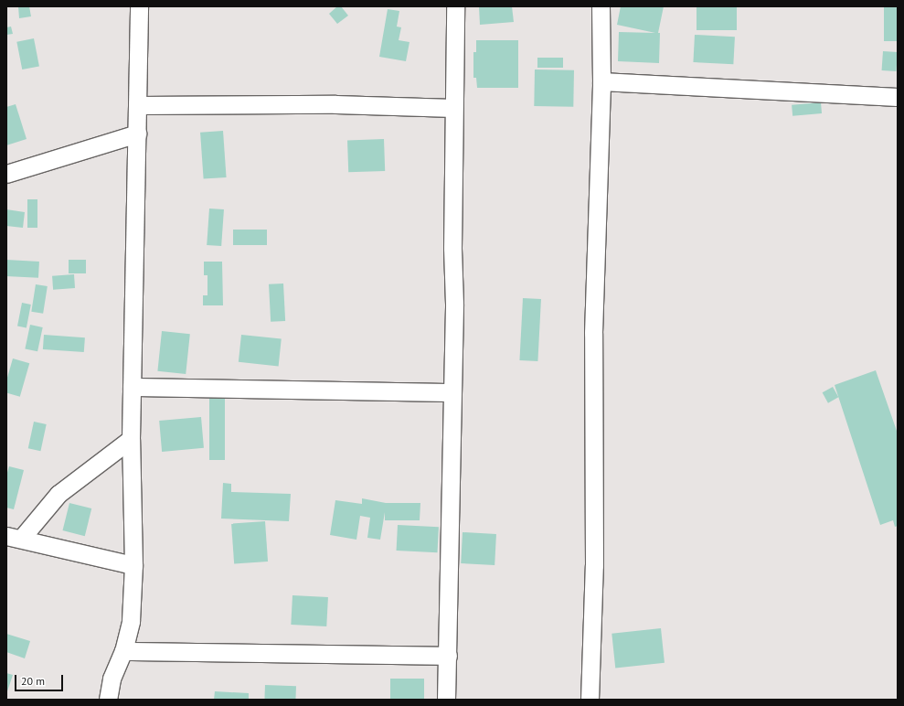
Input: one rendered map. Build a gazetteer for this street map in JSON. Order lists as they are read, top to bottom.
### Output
{
  "scale_bar": "20 m"
}
